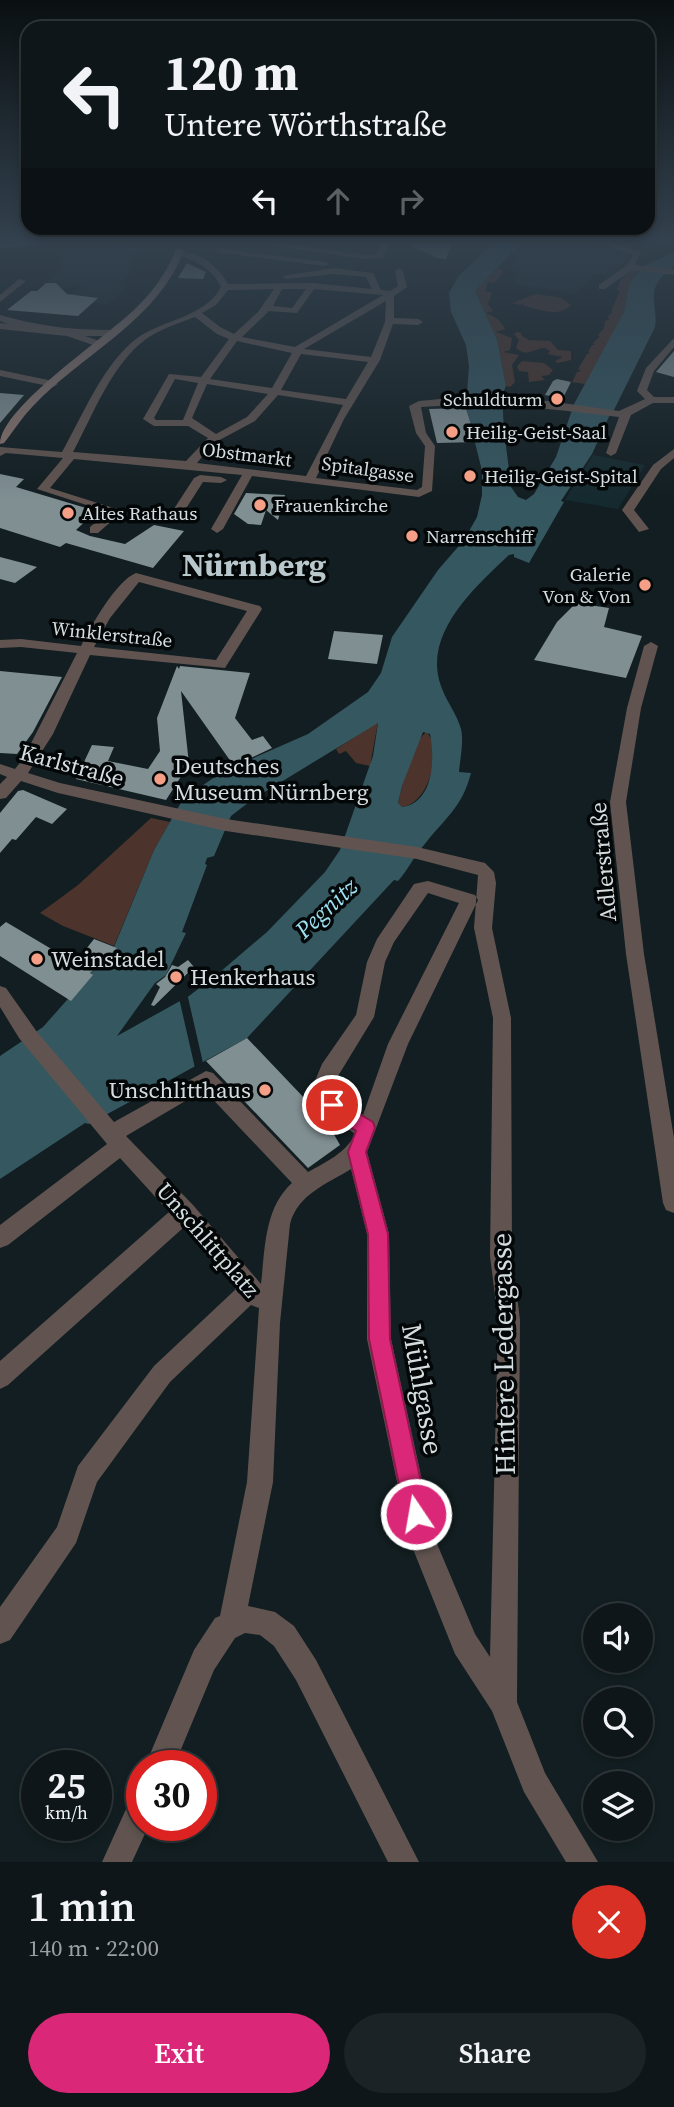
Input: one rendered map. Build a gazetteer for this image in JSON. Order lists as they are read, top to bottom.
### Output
{
  "streets": {
    "street": [
      "Obstmarkt",
      "Spitalgasse",
      "Winklerstraße",
      "Karlstraße",
      "Adlerstraße",
      "Unschlittplatz",
      "Hintere Ledergasse",
      "Mühlgasse"
    ]
  },
  "crossings": [
    ["Obstmarkt", "Spitalgasse"],
    ["Karlstraße", "Hintere Ledergasse"],
    ["Hintere Ledergasse", "Mühlgasse"]
  ],
  "districts": ["Nürnberg"],
  "water": ["Pegnitz"],
  "places": [
    "Schuldturm",
    "Heilig-Geist-Saal",
    "Heilig-Geist-Spital",
    "Frauenkirche",
    "Altes Rathaus",
    "Narrenschiff",
    "Galerie Von & Von",
    "Deutsches Museum Nürnberg",
    "Weinstadel",
    "Henkerhaus",
    "Unschlitthaus"
  ],
  "page": {
    "turn": ["120 m", "Untere Wörthstraße"],
    "speed": "25 km/h",
    "limit": "30",
    "heading": ["1 min", "140 m · 22:00"],
    "buttons": ["Exit", "Share"]
  }
}
